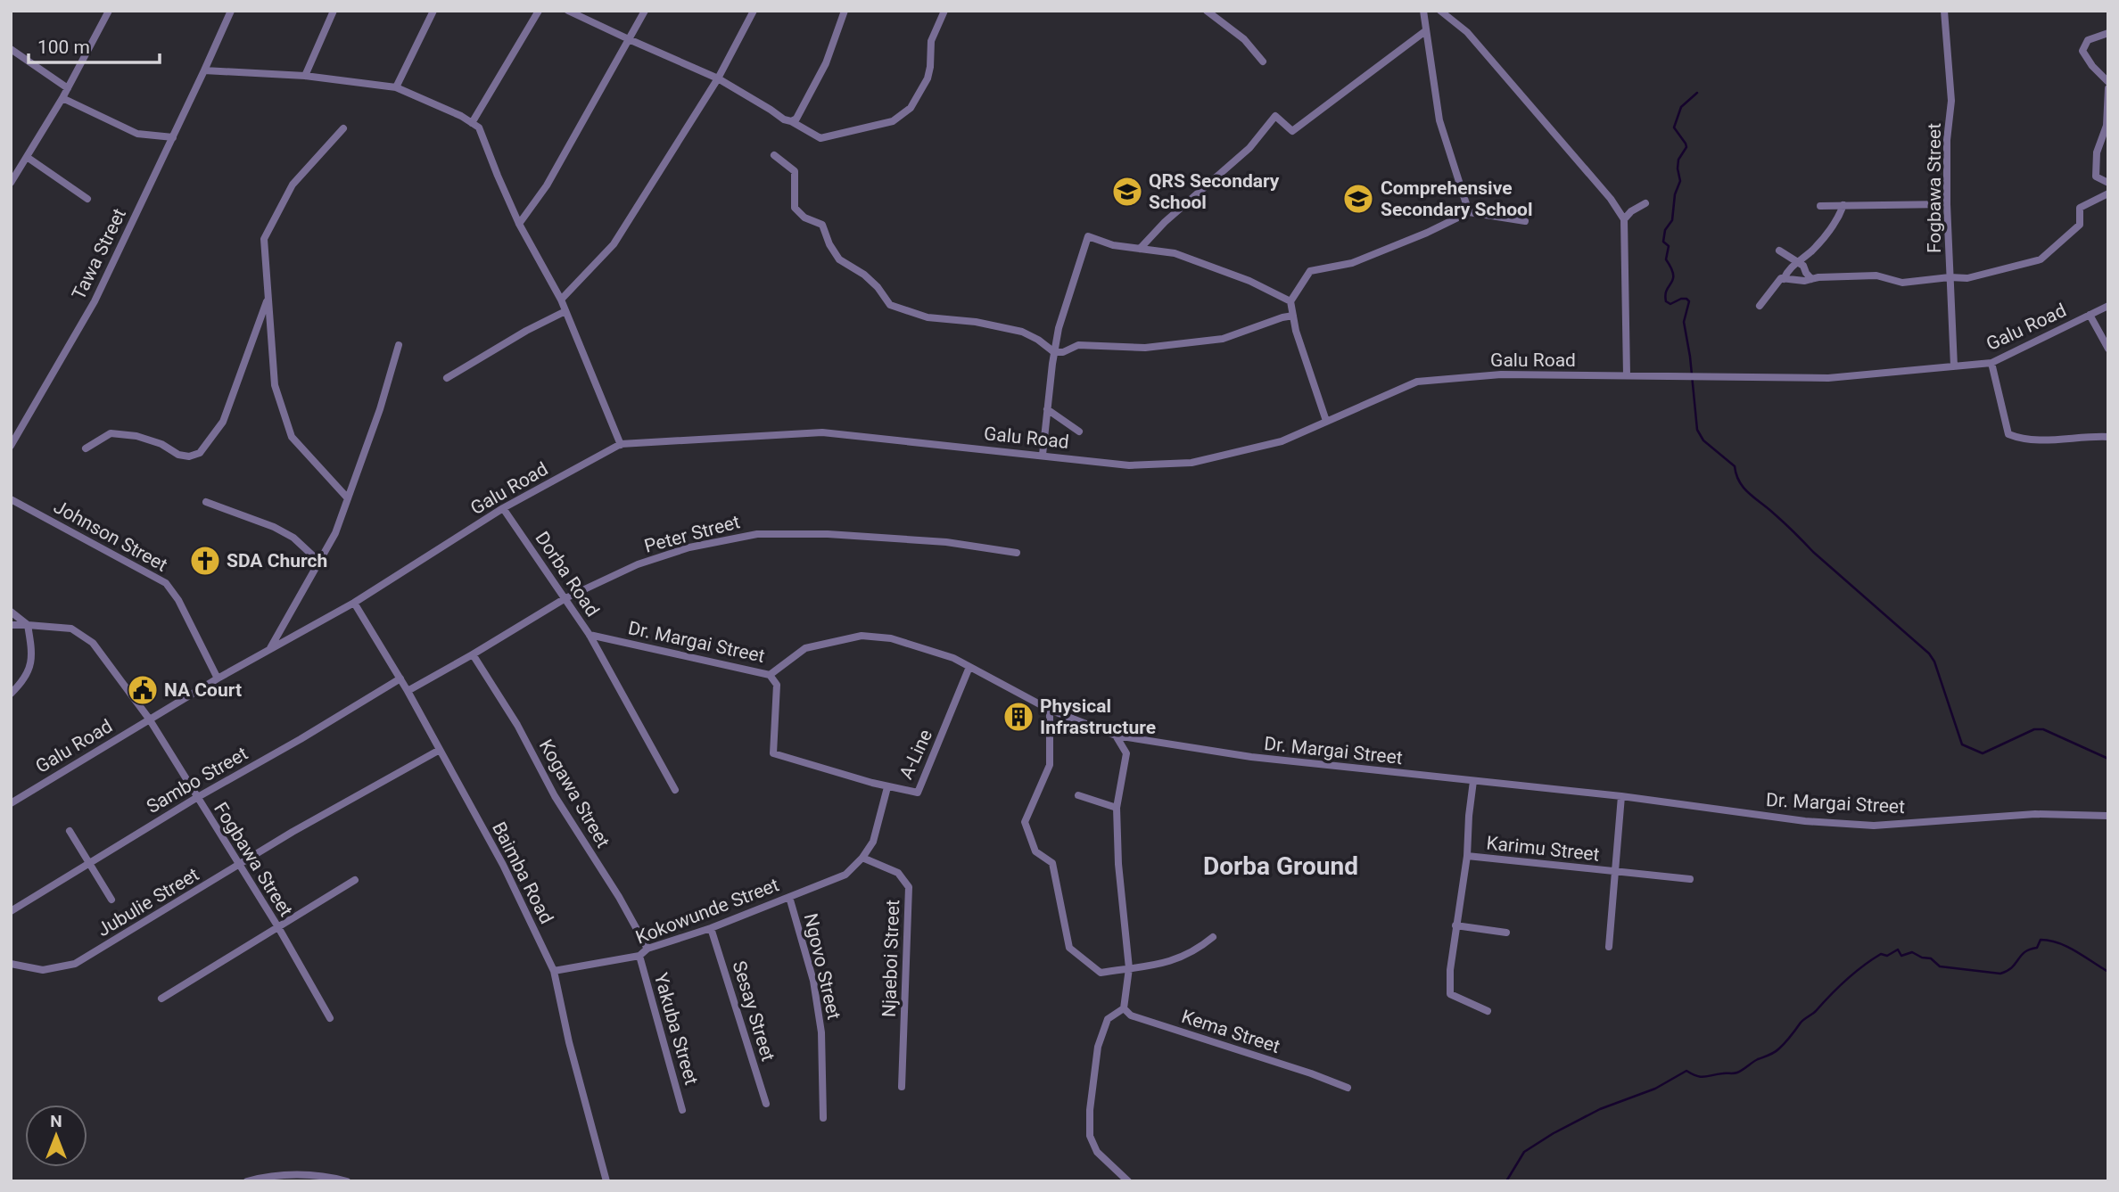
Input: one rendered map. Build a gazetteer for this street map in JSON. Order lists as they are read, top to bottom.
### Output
{
  "streets": {
    "street": [
      "Fogbawa Street",
      "Tawa Street",
      "Galu Road",
      "Peter Street",
      "Johnson Street",
      "Dorba Road",
      "Dr. Margai Street",
      "A-Line",
      "Sambo Street",
      "Kogawa Street",
      "Karimu Street",
      "Baimba Road",
      "Jubulie Street",
      "Kokowunde Street",
      "Njaeboi Street",
      "Ngovo Street",
      "Sesay Street",
      "Yakuba Street",
      "Kema Street"
    ]
  },
  "crossings": [
    ["Fogbawa Street", "Galu Road"],
    ["Fogbawa Street", "Sambo Street"],
    ["Fogbawa Street", "Jubulie Street"],
    ["Galu Road", "Johnson Street"],
    ["Galu Road", "Dorba Road"],
    ["Galu Road", "Baimba Road"],
    ["Peter Street", "Dorba Road"],
    ["Peter Street", "Kogawa Street"],
    ["Peter Street", "Baimba Road"],
    ["Dorba Road", "Dr. Margai Street"],
    ["Dr. Margai Street", "A-Line"],
    ["Dr. Margai Street", "Karimu Street"],
    ["A-Line", "Kokowunde Street"],
    ["A-Line", "Njaeboi Street"],
    ["Sambo Street", "Baimba Road"],
    ["Kogawa Street", "Kokowunde Street"],
    ["Baimba Road", "Jubulie Street"],
    ["Baimba Road", "Kokowunde Street"],
    ["Kokowunde Street", "Njaeboi Street"],
    ["Kokowunde Street", "Ngovo Street"],
    ["Kokowunde Street", "Sesay Street"],
    ["Kokowunde Street", "Yakuba Street"]
  ],
  "districts": ["Dorba Ground"],
  "places": {
    "school or university": ["QRS Secondary School", "Comprehensive Secondary School"],
    "church": ["SDA Church"],
    "public building": ["NA Court"],
    "building": ["Physical Infrastructure"]
  },
  "scale_bar": "100 m",
  "north": "top"
}
